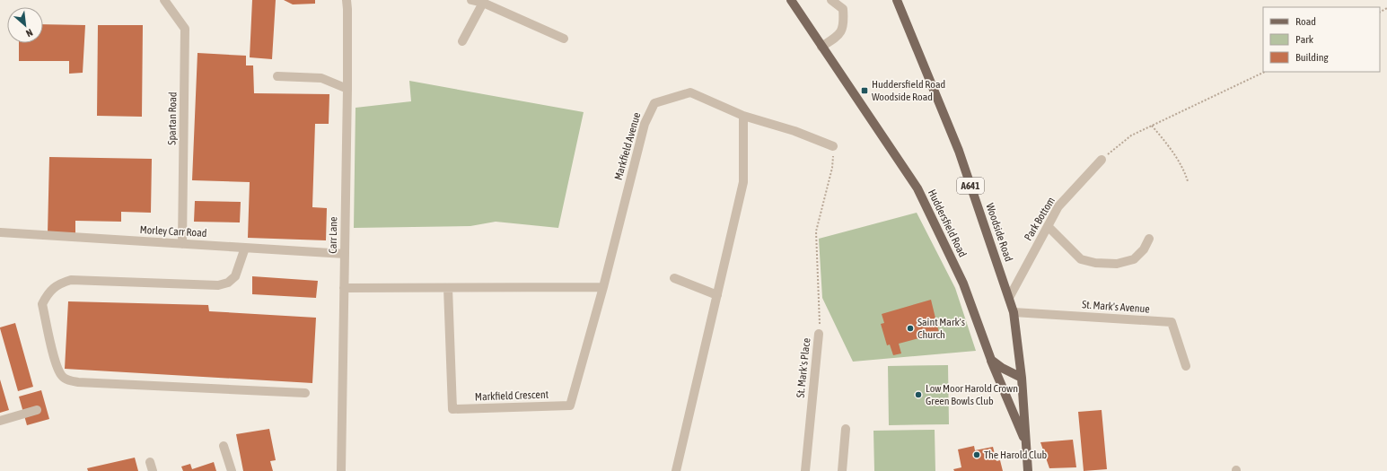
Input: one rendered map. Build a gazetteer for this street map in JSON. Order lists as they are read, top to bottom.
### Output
{
  "streets": {
    "main road": ["A641", "Huddersfield Road", "Woodside Road"],
    "street": [
      "Spartan Road",
      "Markfield Avenue",
      "Park Bottom",
      "Morley Carr Road",
      "Carr Lane",
      "St. Mark's Avenue",
      "St. Mark's Place",
      "Markfield Crescent"
    ]
  },
  "crossings": [
    ["Spartan Road", "Morley Carr Road"],
    ["Markfield Avenue", "Markfield Crescent"],
    ["A641", "Huddersfield Road"],
    ["A641", "Woodside Road"],
    ["Park Bottom", "Woodside Road"],
    ["Morley Carr Road", "Carr Lane"],
    ["Woodside Road", "St. Mark's Avenue"]
  ],
  "places": {
    "transit": ["Huddersfield Road Woodside Road"],
    "other": ["Saint Mark's Church", "Low Moor Harold Crown Green Bowls Club", "The Harold Club"]
  },
  "legend": ["Road", "Park", "Building"],
  "north": "bottom right"
}
